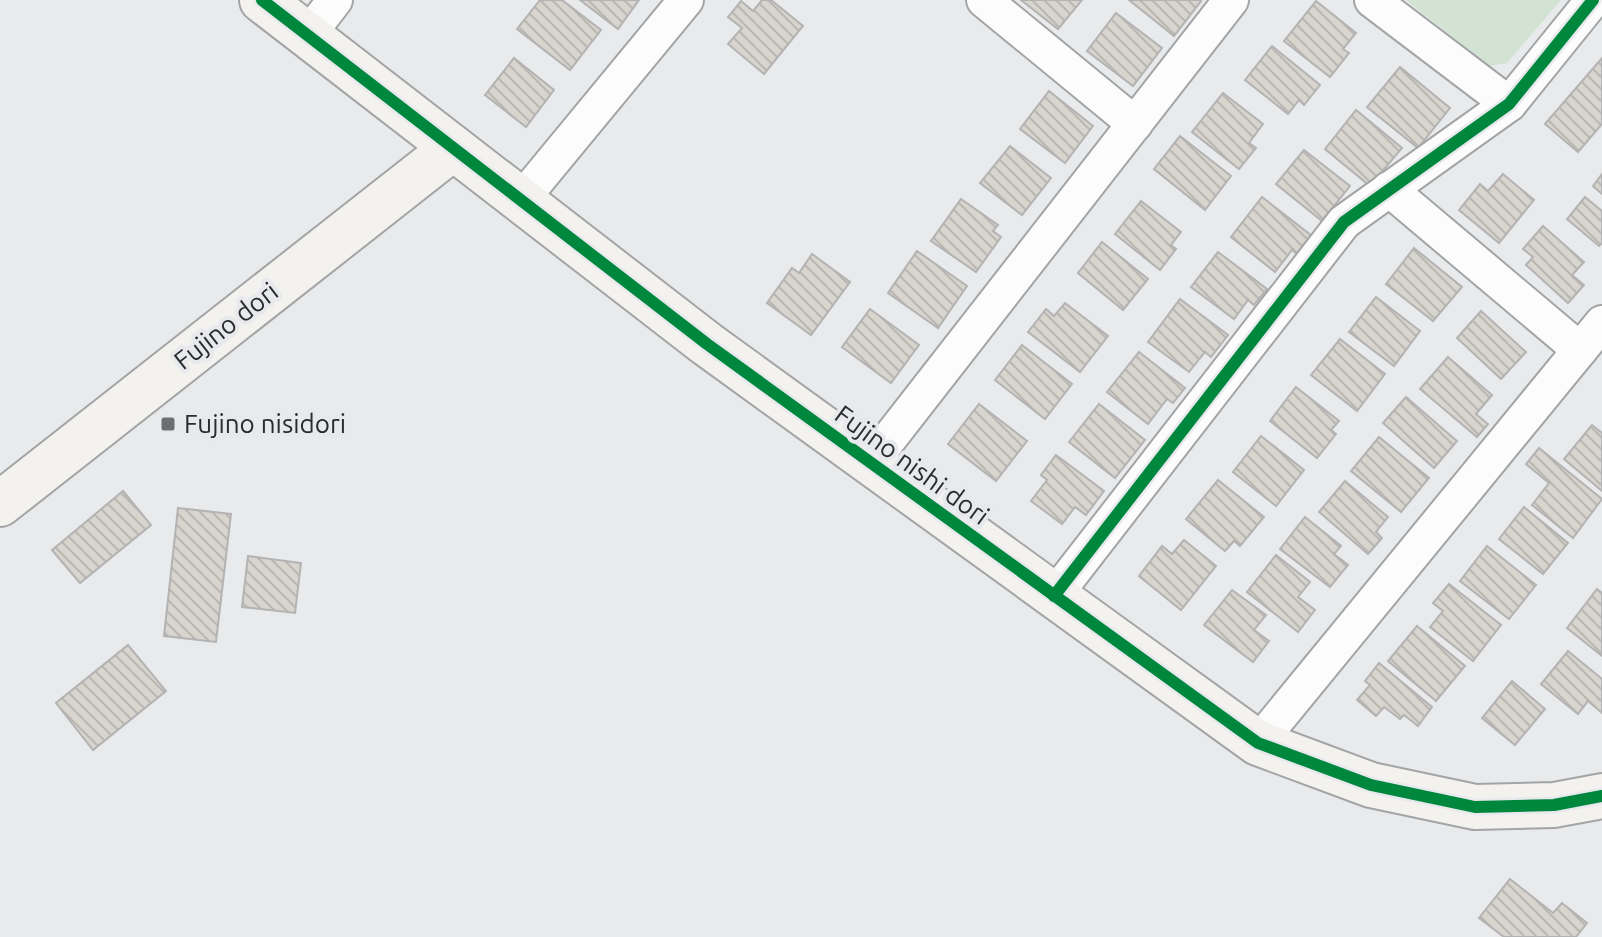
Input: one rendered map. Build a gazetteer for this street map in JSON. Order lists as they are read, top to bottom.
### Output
{
  "streets": {
    "street": ["Fujino dori", "Fujino nishi dori"]
  },
  "crossings": [
    ["Fujino dori", "Fujino nishi dori"]
  ],
  "places": {
    "transit": ["Fujino nisidori"]
  }
}
